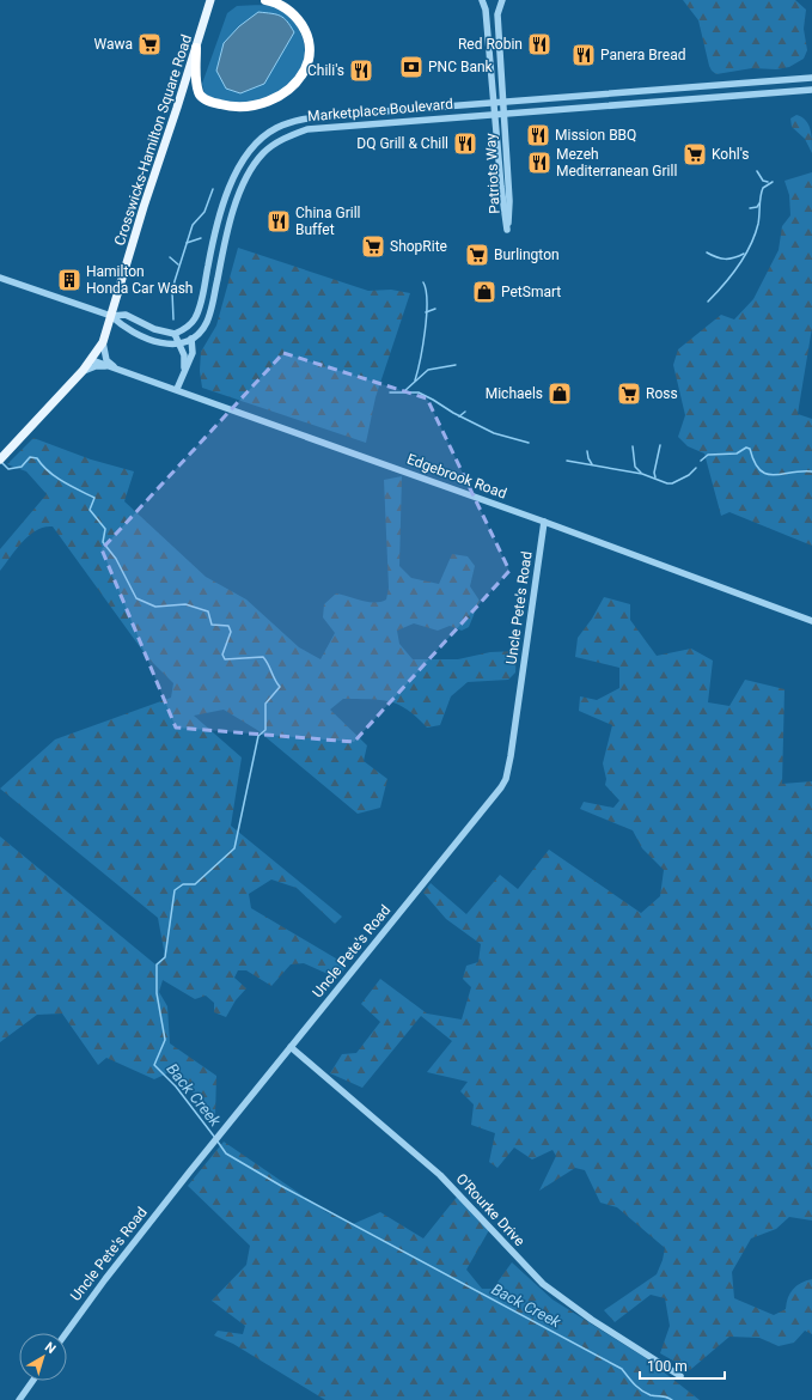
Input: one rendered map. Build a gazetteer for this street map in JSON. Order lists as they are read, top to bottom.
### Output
{
  "streets": {
    "main road": ["Crosswicks-Hamilton Square Road"],
    "street": [
      "Marketplace Boulevard",
      "Patriots Way",
      "Edgebrook Road",
      "Uncle Pete's Road",
      "O'Rourke Drive"
    ]
  },
  "crossings": [
    ["Marketplace Boulevard", "Patriots Way"],
    ["Crosswicks-Hamilton Square Road", "Edgebrook Road"],
    ["Edgebrook Road", "Uncle Pete's Road"],
    ["Uncle Pete's Road", "O'Rourke Drive"]
  ],
  "water": ["Back Creek"],
  "places": {
    "supermarket": [
      "Wawa",
      "Kohl's",
      "ShopRite",
      "Burlington",
      "Ross"
    ],
    "restaurant": [
      "Red Robin",
      "Panera Bread",
      "Chili's",
      "Mission BBQ",
      "DQ Grill & Chill",
      "Mezeh Mediterranean Grill",
      "China Grill Buffet"
    ],
    "bank": ["PNC Bank"],
    "building": ["Hamilton Honda Car Wash"],
    "shop": ["PetSmart", "Michaels"]
  },
  "scale_bar": "100 m",
  "north": "top right"
}
